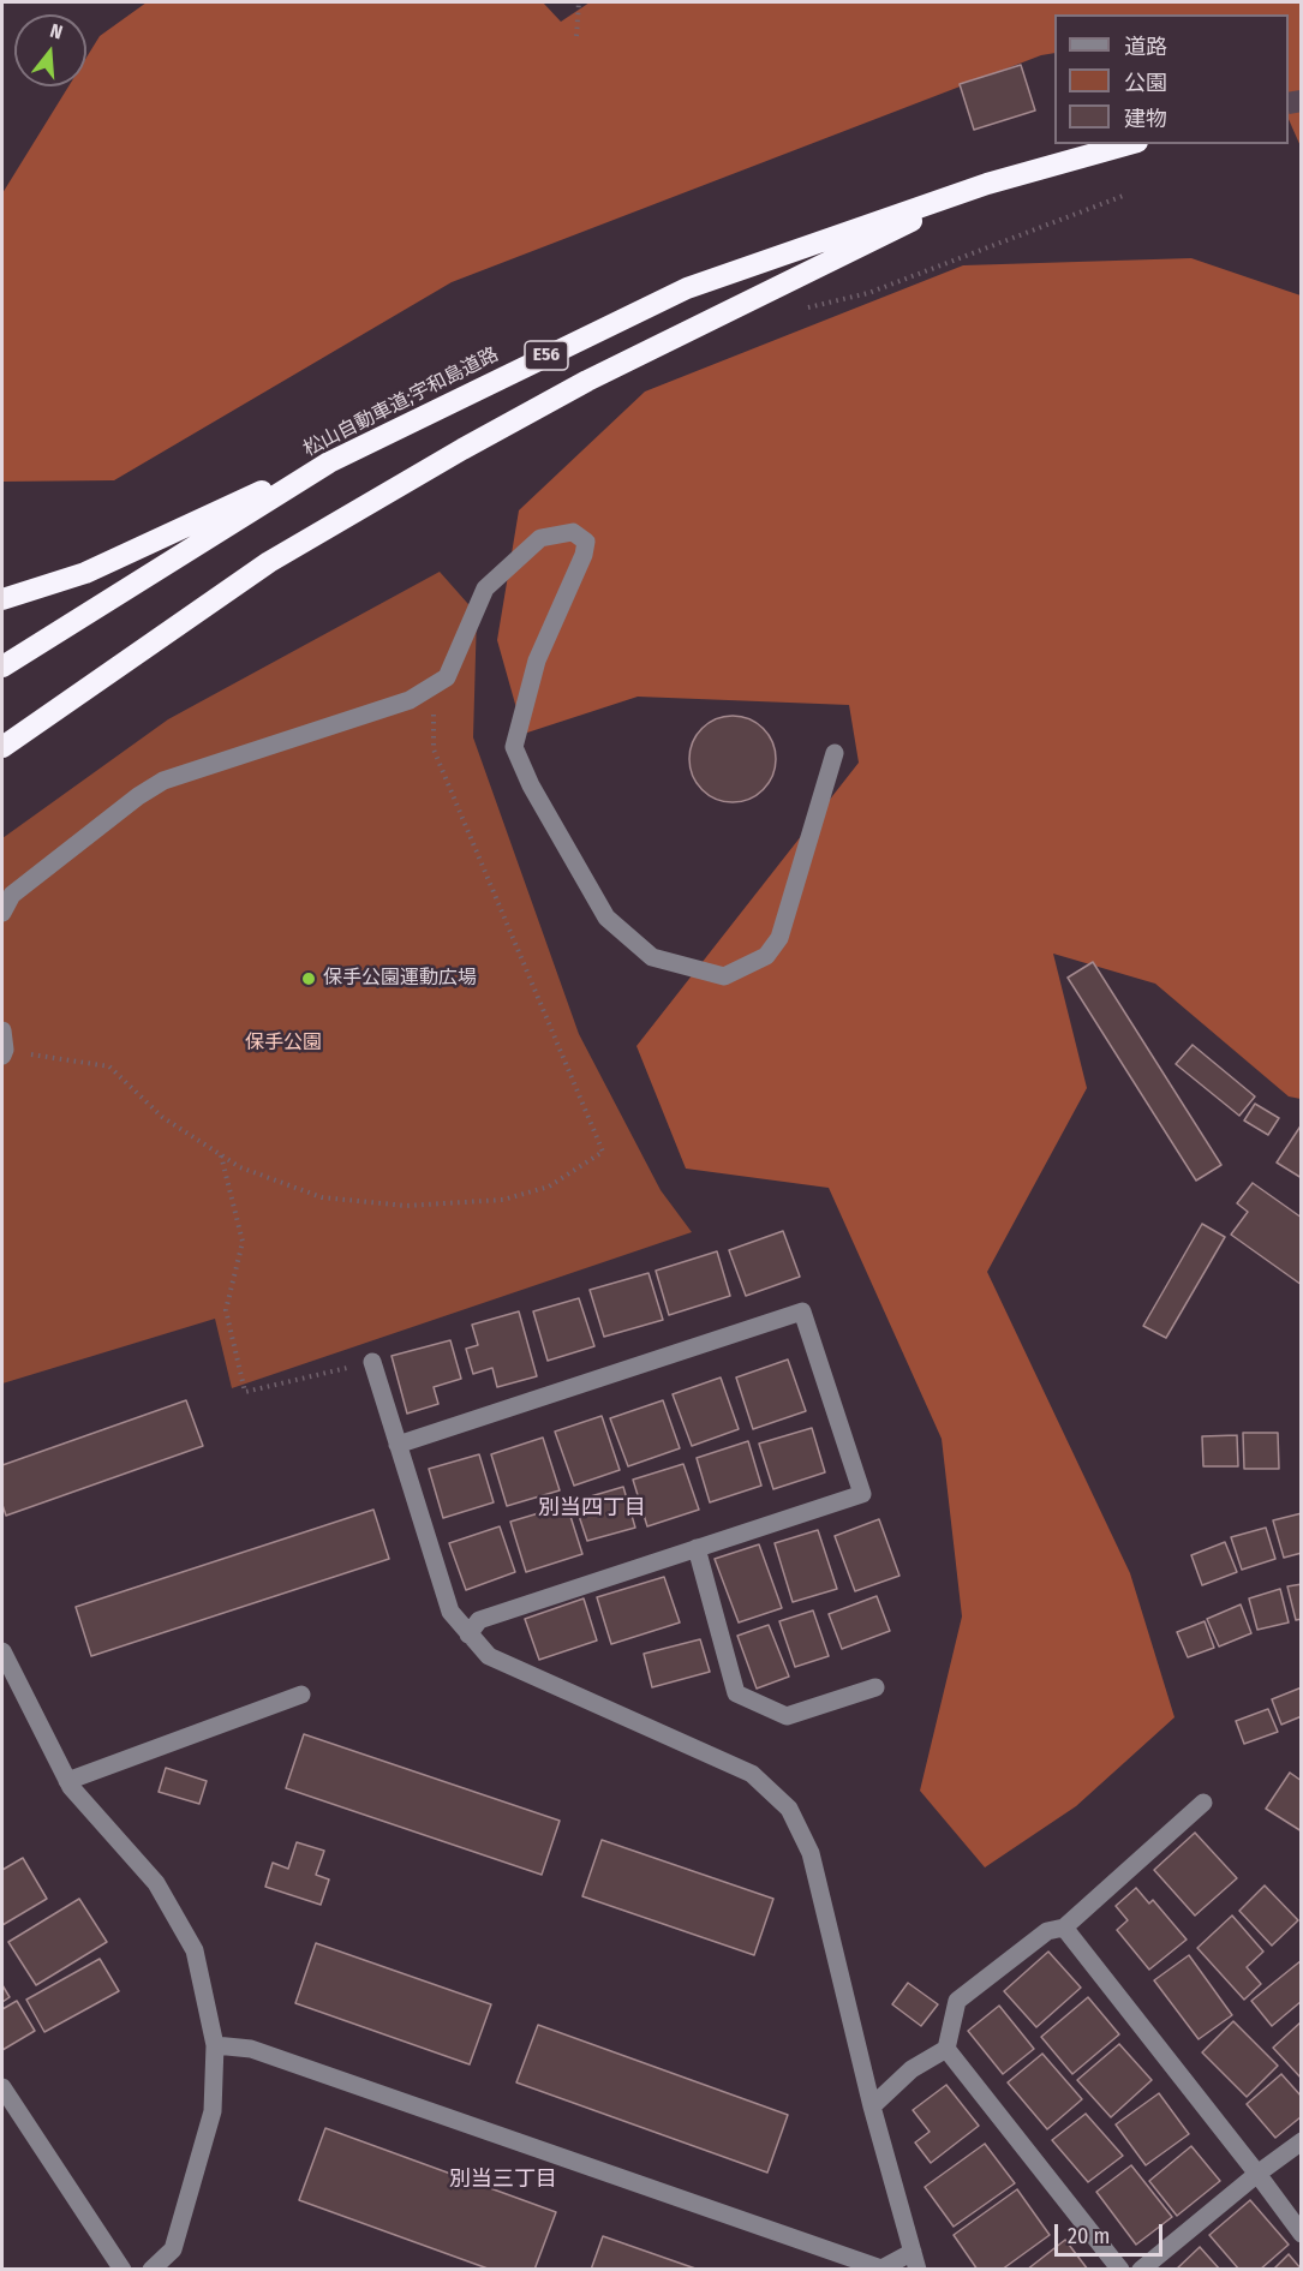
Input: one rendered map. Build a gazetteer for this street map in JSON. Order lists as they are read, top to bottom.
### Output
{
  "streets": {
    "highway": ["E56", "松山自動車道;宇和島道路"]
  },
  "districts": ["別当四丁目", "別当三丁目"],
  "parks": ["保手公園"],
  "places": ["保手公園運動広場"],
  "legend": ["道路", "公園", "建物"],
  "scale_bar": "20 m",
  "north": "top"
}
